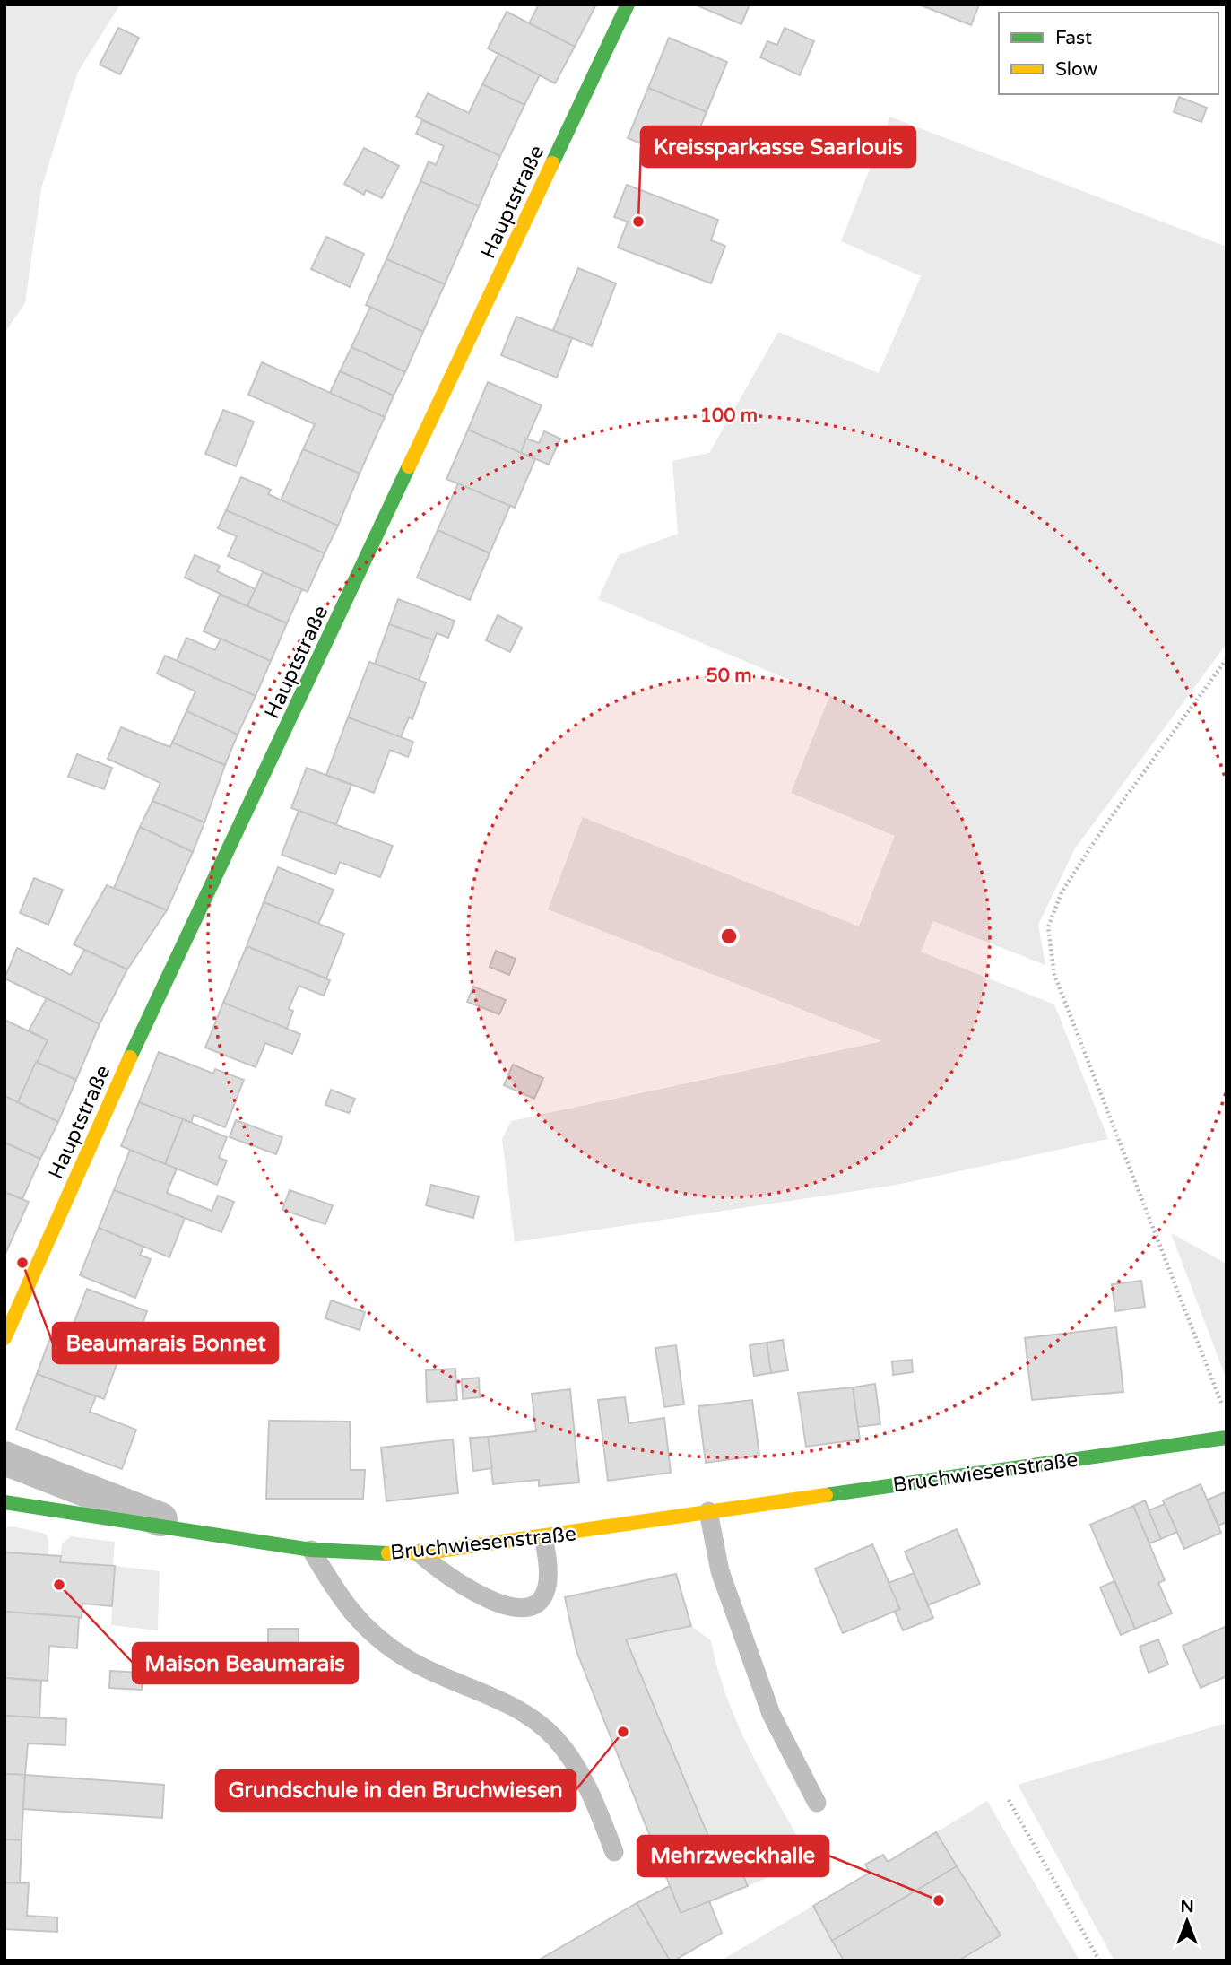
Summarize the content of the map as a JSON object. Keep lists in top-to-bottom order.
{
  "streets": {
    "street": ["Hauptstraße", "Bruchwiesenstraße"]
  },
  "places": [
    "Kreissparkasse Saarlouis",
    "Beaumarais Bonnet",
    "Maison Beaumarais",
    "Grundschule in den Bruchwiesen",
    "Mehrzweckhalle"
  ],
  "legend": ["Fast", "Slow"],
  "north": "top",
  "rings": ["100 m", "50 m"]
}
